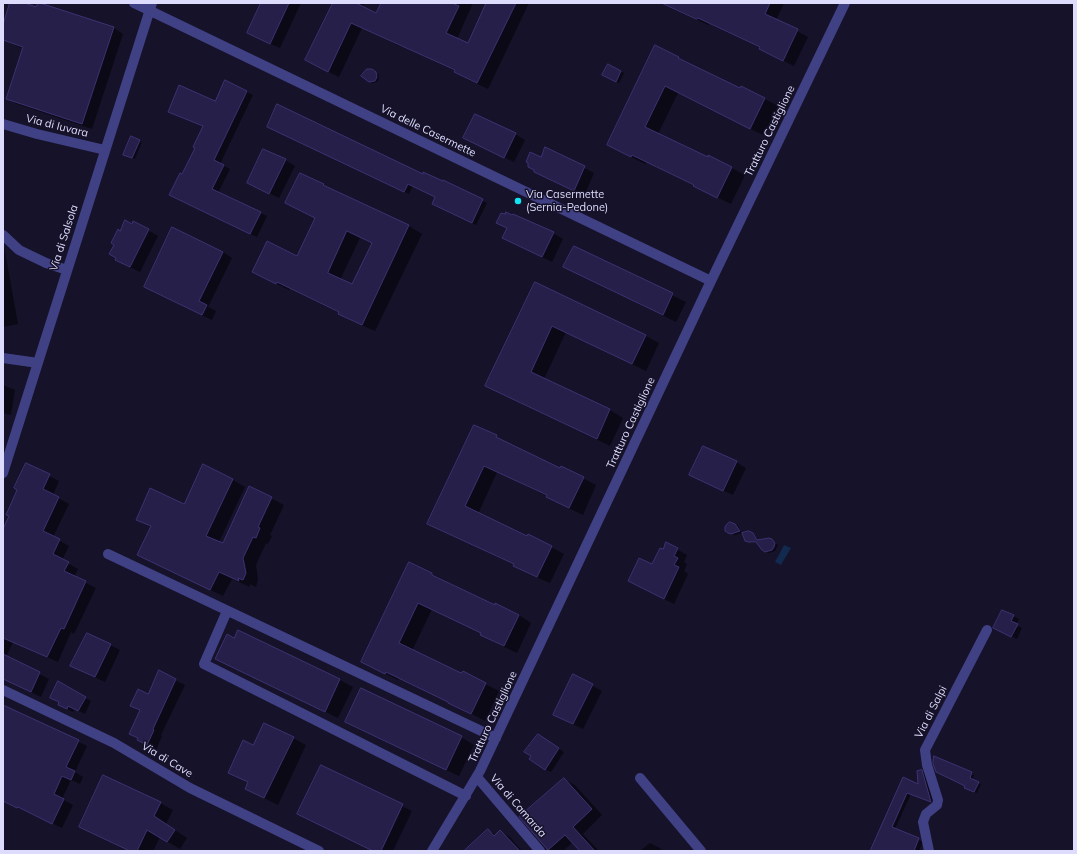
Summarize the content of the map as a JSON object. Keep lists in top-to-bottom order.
{
  "streets": {
    "street": [
      "Via di Iuvara",
      "Via delle Casermette",
      "Tratturo Castiglione",
      "Via di Salsola",
      "Via di Salpi",
      "Via di Cave",
      "Via di Camarda"
    ]
  },
  "crossings": [
    ["Via di Iuvara", "Via di Salsola"],
    ["Via delle Casermette", "Tratturo Castiglione"],
    ["Via delle Casermette", "Via di Salsola"],
    ["Tratturo Castiglione", "Via di Camarda"]
  ],
  "places": ["Via Casermette (Sernia-Pedone)"]
}
